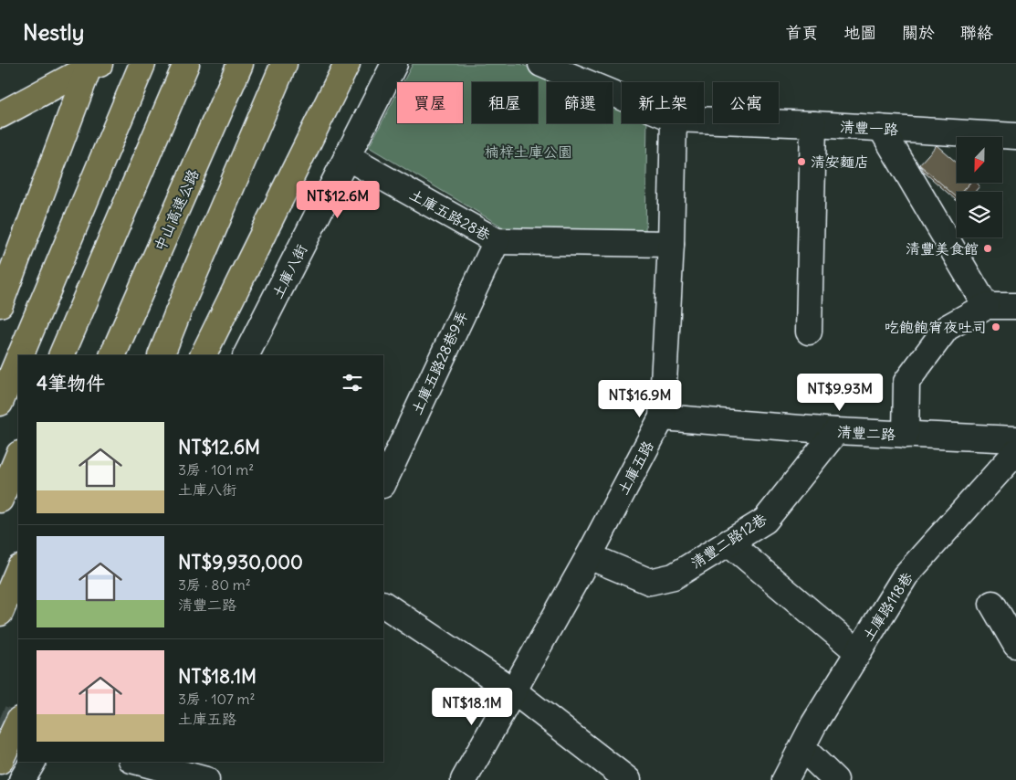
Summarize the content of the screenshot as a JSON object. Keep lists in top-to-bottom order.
{
  "streets": {
    "main road": ["中山高速公路"],
    "street": [
      "清豐一路",
      "土庫五路28巷",
      "土庫八街",
      "土庫五路28巷9弄",
      "清豐二路",
      "土庫五路",
      "清豐二路12巷",
      "土庫路118巷"
    ]
  },
  "crossings": [
    ["土庫五路28巷", "土庫八街"],
    ["土庫五路28巷", "土庫五路28巷9弄"],
    ["土庫五路28巷", "土庫五路"],
    ["清豐二路", "土庫五路"],
    ["清豐二路", "清豐二路12巷"],
    ["土庫五路", "清豐二路12巷"]
  ],
  "parks": ["楠梓土庫公園"],
  "places": ["清安麵店", "清豐美食館", "吃飽飽宵夜吐司"],
  "north": "bottom",
  "page": {
    "header": "Nestly",
    "nav": [
      "首頁",
      "地圖",
      "關於",
      "聯絡"
    ],
    "chip": [
      "買屋",
      "租屋",
      "篩選",
      "新上架",
      "公寓"
    ],
    "price": [
      "NT$12.6M",
      "NT$9.93M",
      "NT$16.9M",
      "NT$18.1M"
    ],
    "heading": "4筆物件",
    "list": [
      {
        "name": "NT$12.6M",
        "note": "3房 · 101 m² · 土庫八街"
      },
      {
        "name": "NT$9,930,000",
        "note": "3房 · 80 m² · 清豐二路"
      },
      {
        "name": "NT$18.1M",
        "note": "3房 · 107 m² · 土庫五路"
      }
    ]
  }
}
